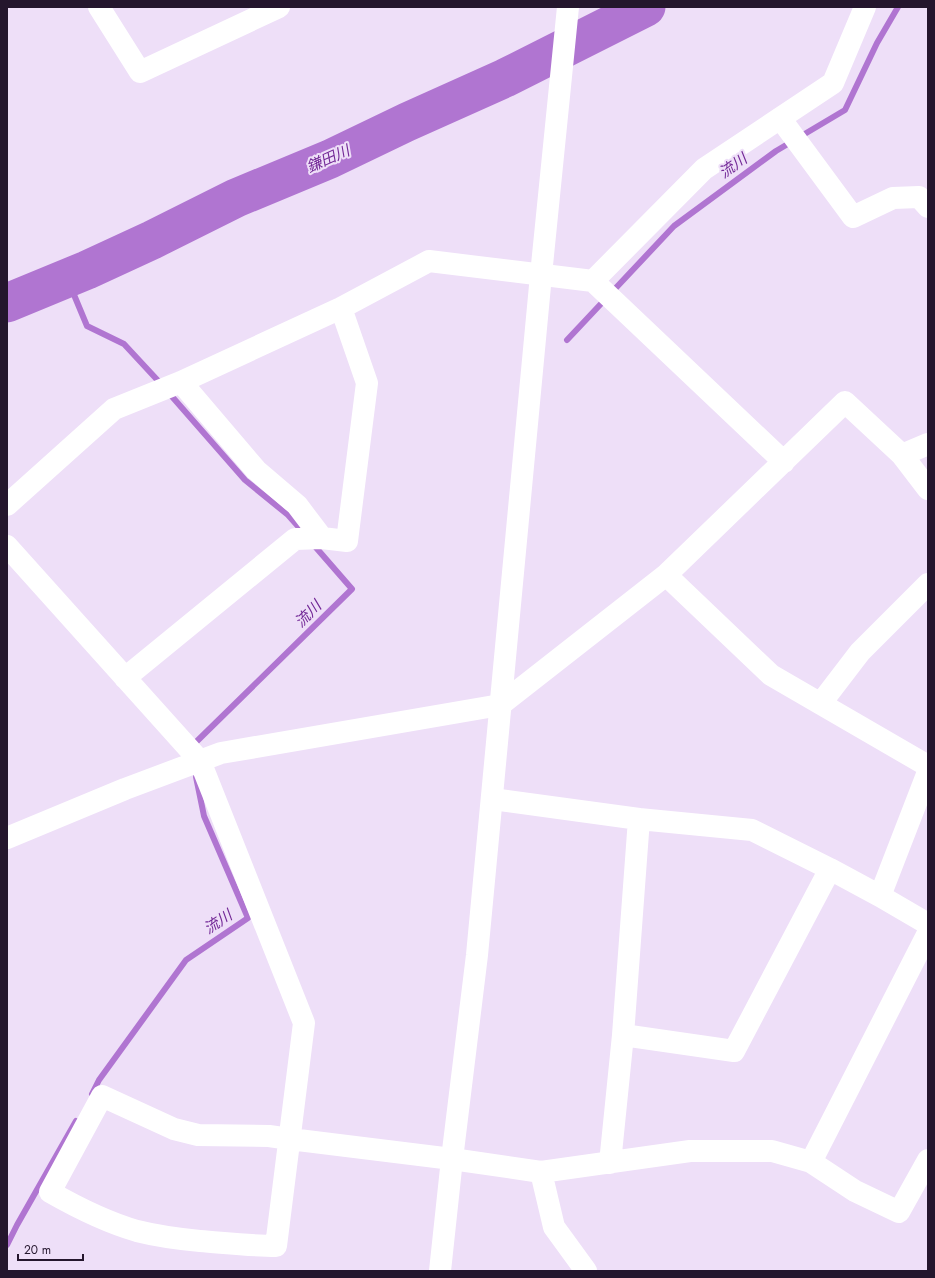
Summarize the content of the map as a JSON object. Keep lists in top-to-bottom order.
{
  "water": ["鎌田川", "流川"],
  "scale_bar": "20 m"
}
